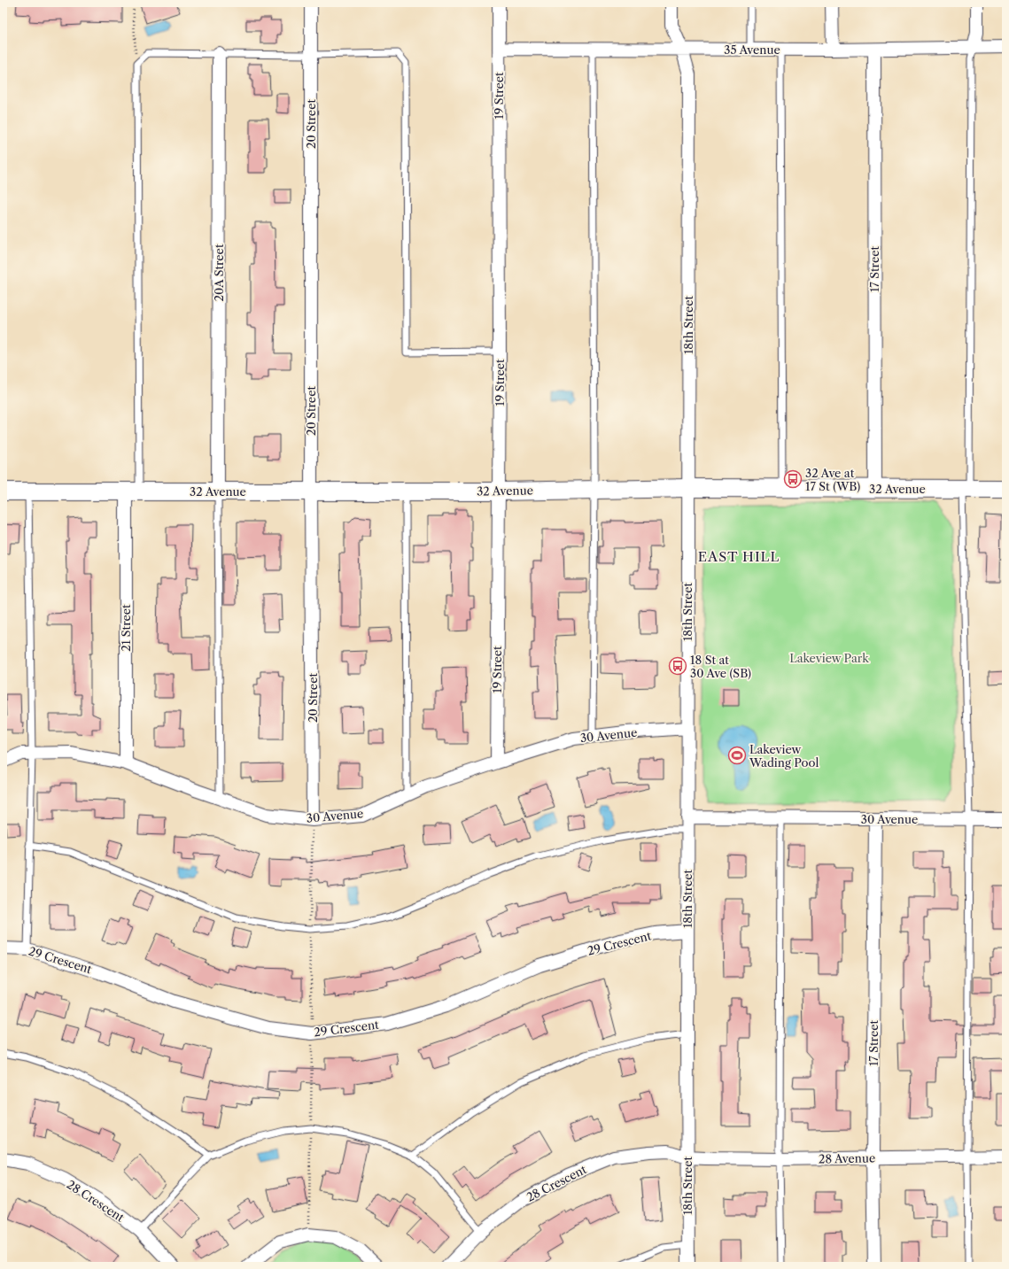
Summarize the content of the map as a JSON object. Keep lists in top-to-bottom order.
{
  "streets": {
    "street": [
      "35 Avenue",
      "19 Street",
      "20 Street",
      "17 Street",
      "20A Street",
      "18th Street",
      "32 Avenue",
      "21 Street",
      "30 Avenue",
      "29 Crescent",
      "28 Avenue",
      "28 Crescent"
    ]
  },
  "crossings": [
    ["35 Avenue", "19 Street"],
    ["35 Avenue", "17 Street"],
    ["35 Avenue", "18th Street"],
    ["19 Street", "32 Avenue"],
    ["19 Street", "30 Avenue"],
    ["20 Street", "32 Avenue"],
    ["20 Street", "30 Avenue"],
    ["17 Street", "32 Avenue"],
    ["17 Street", "30 Avenue"],
    ["17 Street", "28 Avenue"],
    ["20A Street", "32 Avenue"],
    ["18th Street", "32 Avenue"],
    ["18th Street", "30 Avenue"],
    ["18th Street", "29 Crescent"],
    ["18th Street", "28 Avenue"],
    ["18th Street", "28 Crescent"],
    ["32 Avenue", "21 Street"],
    ["21 Street", "30 Avenue"],
    ["28 Avenue", "28 Crescent"]
  ],
  "districts": ["EAST HILL"],
  "parks": ["Lakeview Park"],
  "places": {
    "bus stop": ["32 Ave at 17 St (WB)", "18 St at 30 Ave (SB)"],
    "sports": ["Lakeview Wading Pool"]
  }
}
